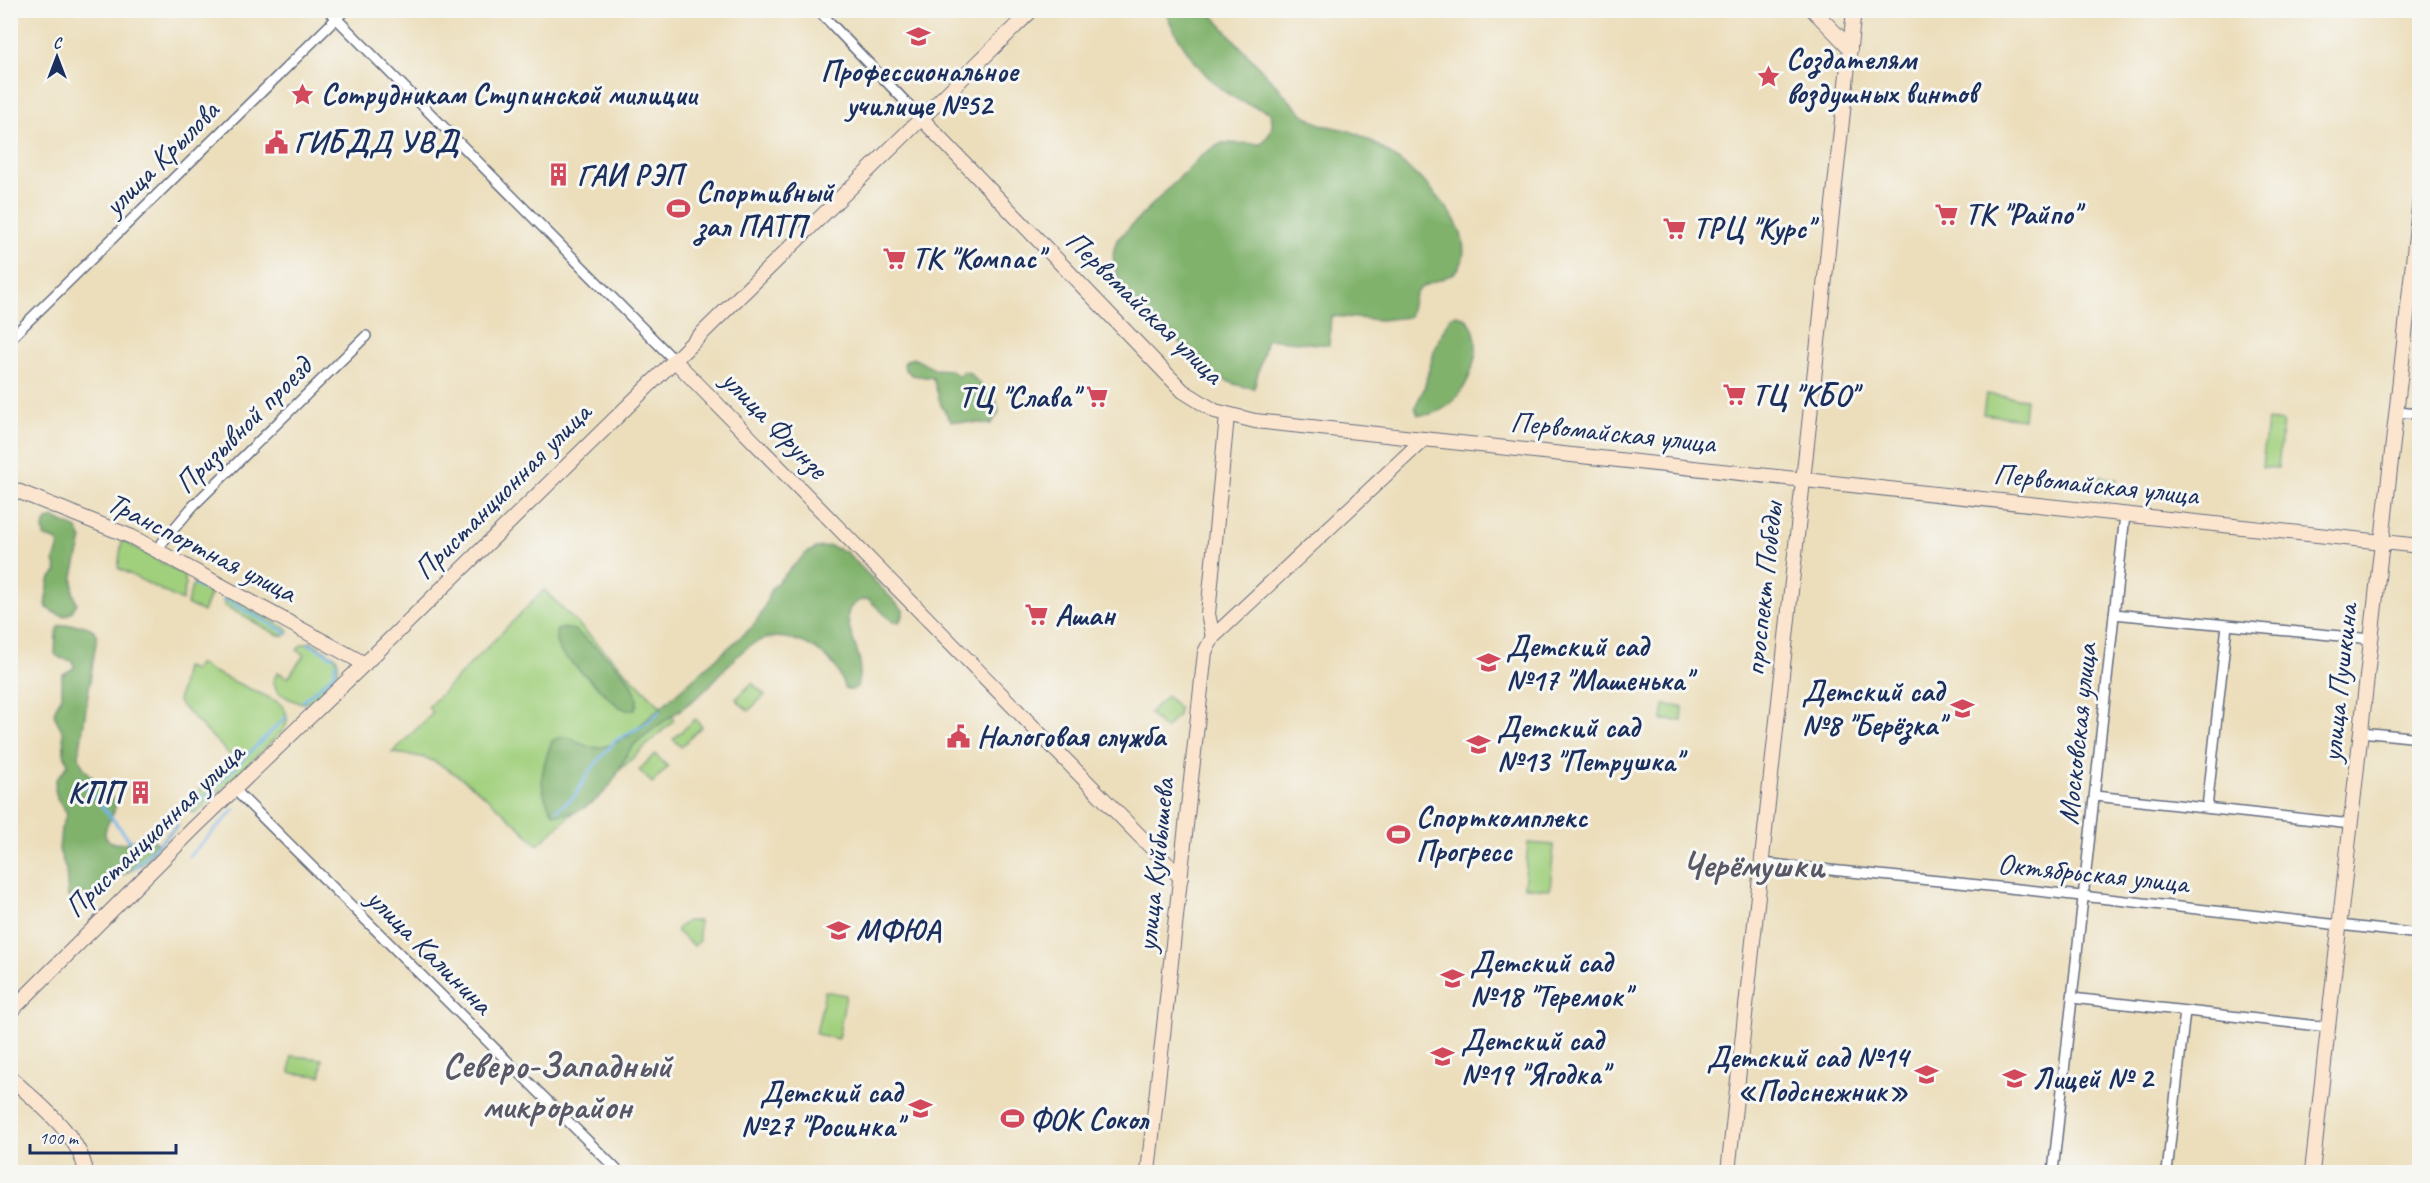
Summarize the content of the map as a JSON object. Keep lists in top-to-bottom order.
{
  "streets": {
    "main road": [
      "Первомайская улица",
      "улица Фрунзе",
      "Пристанционная улица",
      "Транспортная улица",
      "проспект Победы",
      "улица Пушкина",
      "улица Куйбышева"
    ],
    "street": [
      "улица Крылова",
      "Призывной проезд",
      "Московская улица",
      "Октябрьская улица",
      "улица Калинина"
    ]
  },
  "crossings": [
    ["улица Крылова", "улица Фрунзе"],
    ["Первомайская улица", "Пристанционная улица"],
    ["Первомайская улица", "проспект Победы"],
    ["Первомайская улица", "улица Пушкина"],
    ["Первомайская улица", "Московская улица"],
    ["Первомайская улица", "улица Куйбышева"],
    ["улица Фрунзе", "Пристанционная улица"],
    ["улица Фрунзе", "улица Куйбышева"],
    ["Призывной проезд", "Транспортная улица"],
    ["Пристанционная улица", "Транспортная улица"],
    ["Пристанционная улица", "улица Калинина"],
    ["проспект Победы", "Октябрьская улица"],
    ["улица Пушкина", "Октябрьская улица"],
    ["Московская улица", "Октябрьская улица"]
  ],
  "districts": ["Черёмушки", "Северо-Западный микрорайон"],
  "places": {
    "school or university": [
      "Профессиональное училище №52",
      "Детский сад №17 \"Машенька\"",
      "Детский сад №8 \"Берёзка\"",
      "Детский сад №13 \"Петрушка\"",
      "МФЮА",
      "Детский сад №18 \"Теремок\"",
      "Детский сад №19 \"Ягодка\"",
      "Детский сад №14 «Подснежник»",
      "Лицей № 2",
      "Детский сад №27 \"Росинка\""
    ],
    "place": ["Создателям воздушных винтов", "Сотрудникам Ступинской милиции"],
    "public building": ["ГИБДД УВД", "Налоговая служба"],
    "building": ["ГАИ РЭП", "КПП"],
    "sports": ["Спортивный зал ПАТП", "Спорткомплекс Прогресс", "ФОК Сокол"],
    "supermarket": [
      "ТК \"Райпо\"",
      "ТРЦ \"Курс\"",
      "ТК \"Компас\"",
      "ТЦ \"КБО\"",
      "ТЦ \"Слава\"",
      "Ашан"
    ]
  },
  "scale_bar": "100 m",
  "north": "top"
}
